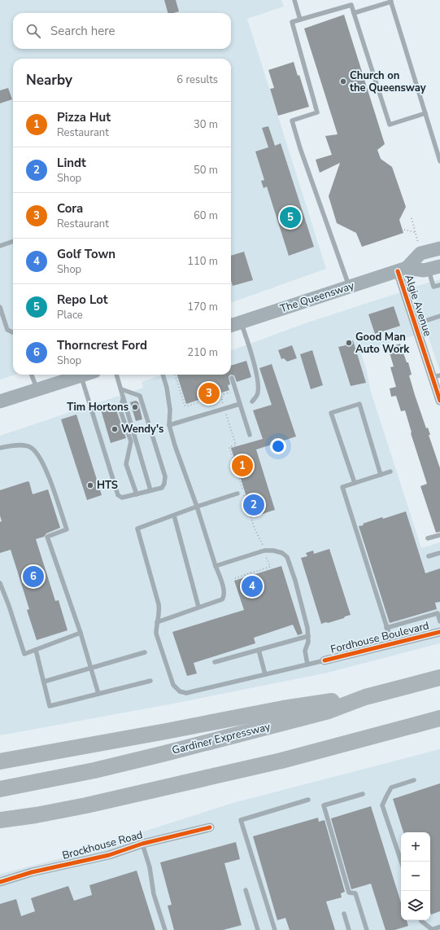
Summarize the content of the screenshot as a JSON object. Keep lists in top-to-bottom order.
{
  "streets": {
    "highway": ["Gardiner Expressway"],
    "main road": ["The Queensway"],
    "street": ["Algie Avenue", "Fordhouse Boulevard", "Brockhouse Road"]
  },
  "crossings": [
    ["The Queensway", "Algie Avenue"]
  ],
  "places": [
    "Church on the Queensway",
    "Good Man Auto Work",
    "Tim Hortons",
    "Wendy's",
    "HTS"
  ],
  "page": {
    "search": "Search here",
    "heading": ["Nearby", "6 results"],
    "list": [
      {
        "mark": "1",
        "name": "Pizza Hut",
        "note": "Restaurant",
        "value": "30 m"
      },
      {
        "mark": "2",
        "name": "Lindt",
        "note": "Shop",
        "value": "50 m"
      },
      {
        "mark": "3",
        "name": "Cora",
        "note": "Restaurant",
        "value": "60 m"
      },
      {
        "mark": "4",
        "name": "Golf Town",
        "note": "Shop",
        "value": "110 m"
      },
      {
        "mark": "5",
        "name": "Repo Lot",
        "note": "Place",
        "value": "170 m"
      },
      {
        "mark": "6",
        "name": "Thorncrest Ford",
        "note": "Shop",
        "value": "210 m"
      }
    ],
    "pins": [
      "5",
      "3",
      "1",
      "2",
      "6",
      "4"
    ],
    "map_buttons": ["+", "−"]
  }
}
